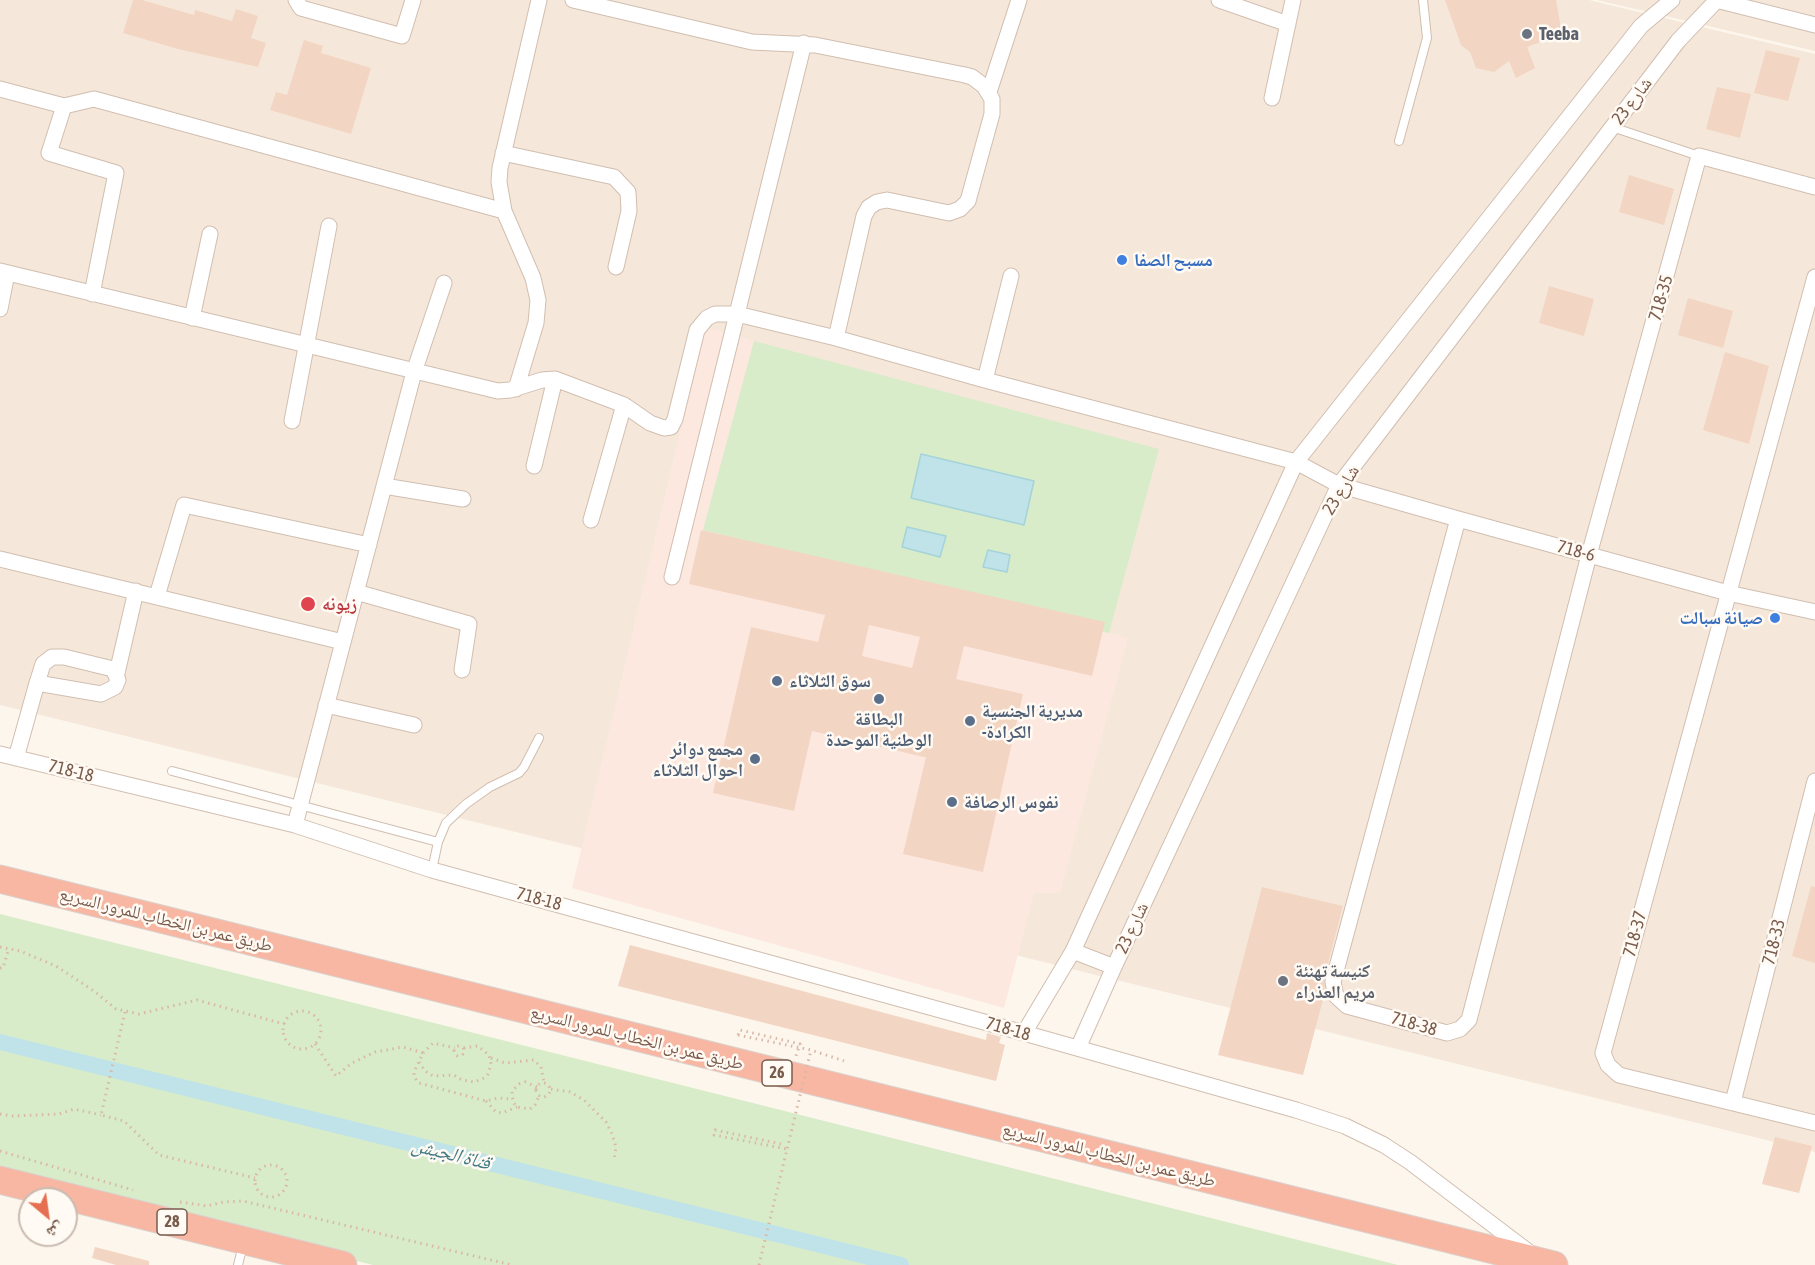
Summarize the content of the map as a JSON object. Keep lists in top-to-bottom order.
{
  "streets": {
    "highway": ["طريق عمر بن الخطاب للمرور السريع", "26", "28"],
    "street": [
      "شارع 23",
      "718-35",
      "718-6",
      "718-18",
      "718-37",
      "718-33",
      "718-38"
    ]
  },
  "crossings": [
    ["شارع 23", "718-6"],
    ["شارع 23", "718-18"],
    ["718-35", "718-6"],
    ["718-35", "718-38"],
    ["718-6", "718-37"],
    ["718-6", "718-38"],
    ["718-18", "طريق عمر بن الخطاب للمرور السريع"],
    ["718-37", "718-33"]
  ],
  "water": ["قناة الجيش"],
  "places": [
    "Teeba",
    "مسبح الصفا",
    "زيونه",
    "صيانة سبالت",
    "سوق الثلاثاء",
    "البطاقة الوطنية الموحدة",
    "مديرية الجنسية -الكرادة",
    "مجمع دوائر احوال الثلاثاء",
    "نفوس الرصافة",
    "كنيسة تهنئة مريم العذراء"
  ],
  "north": "bottom right"
}
